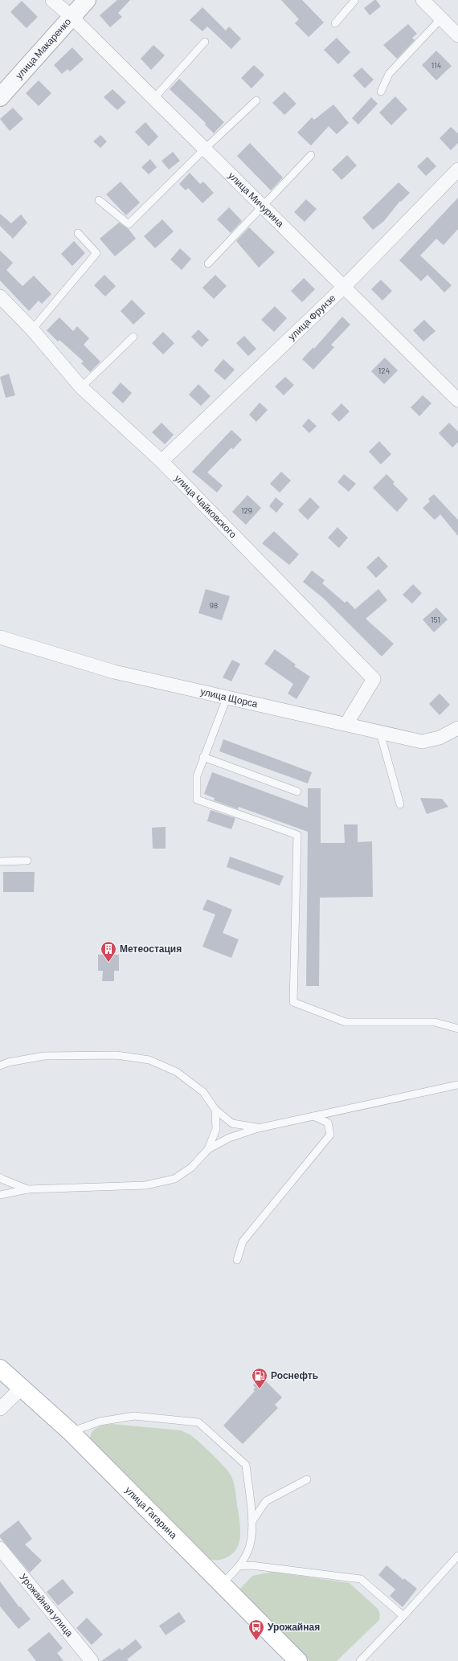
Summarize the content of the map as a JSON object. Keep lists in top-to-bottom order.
{
  "streets": {
    "main road": ["улица Гагарина"],
    "street": [
      "улица Макаренко",
      "улица Мичурина",
      "улица Фрунзе",
      "улица Чайковского",
      "улица Щорса",
      "Урожайная улица"
    ]
  },
  "crossings": [
    ["улица Макаренко", "улица Мичурина"],
    ["улица Мичурина", "улица Фрунзе"],
    ["улица Фрунзе", "улица Чайковского"],
    ["улица Чайковского", "улица Щорса"]
  ],
  "places": {
    "building": ["Метеостация"],
    "fuel station": ["Роснефть"],
    "bus stop": ["Урожайная"]
  },
  "house_numbers": [
    "114",
    "124",
    "129",
    "98",
    "151"
  ]
}
